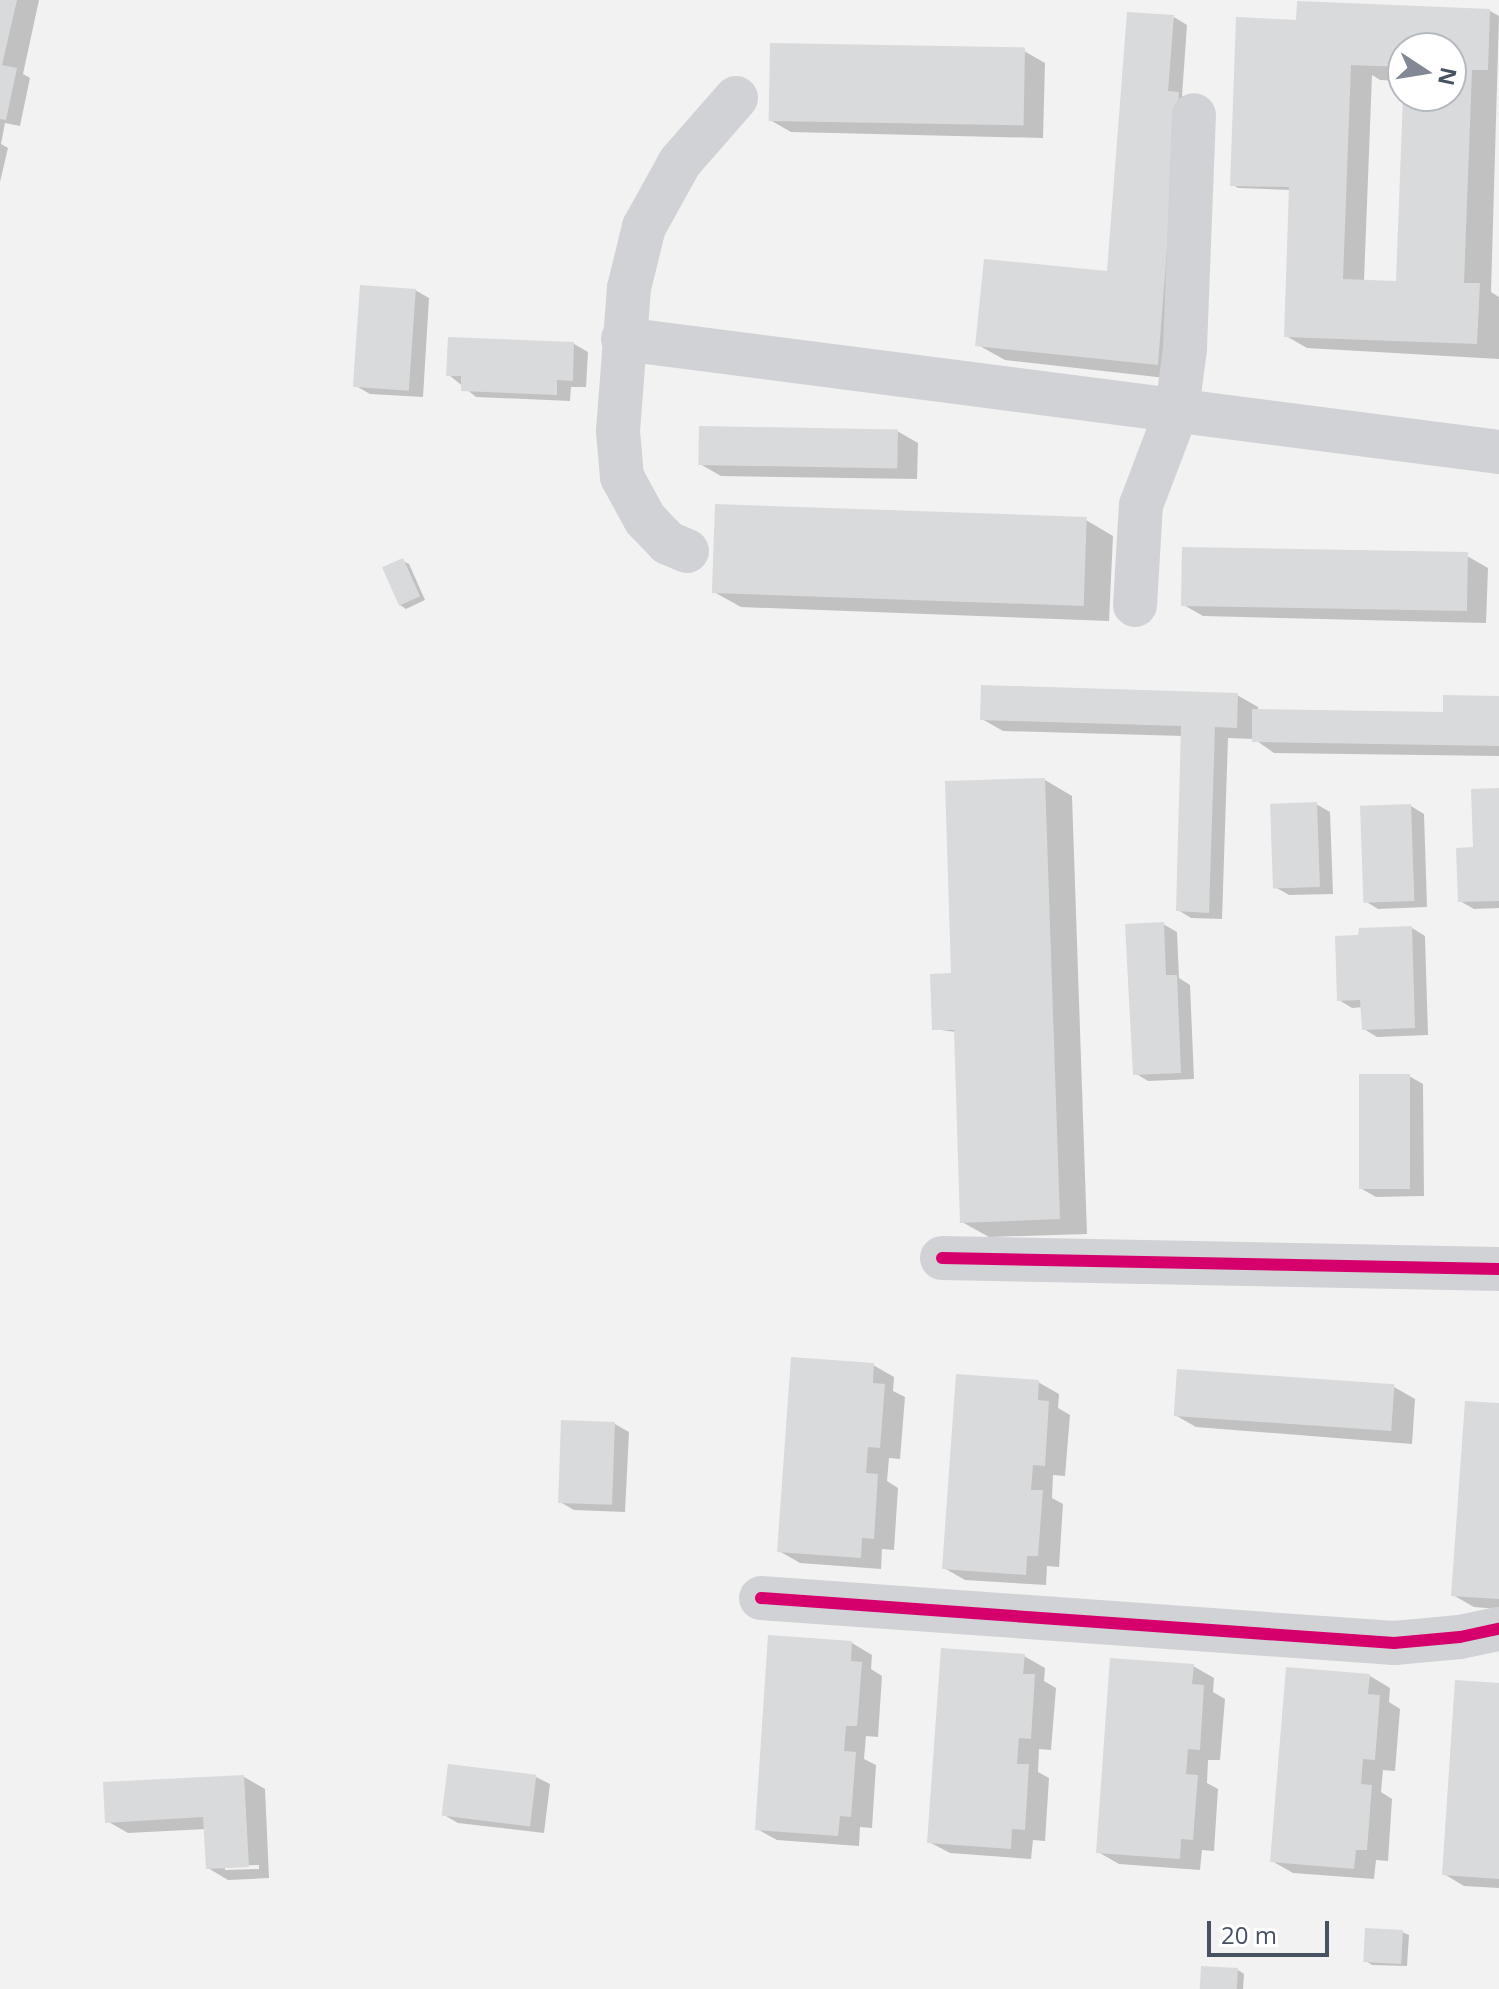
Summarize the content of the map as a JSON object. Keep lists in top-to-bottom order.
{
  "scale_bar": "20 m",
  "north": "right"
}
